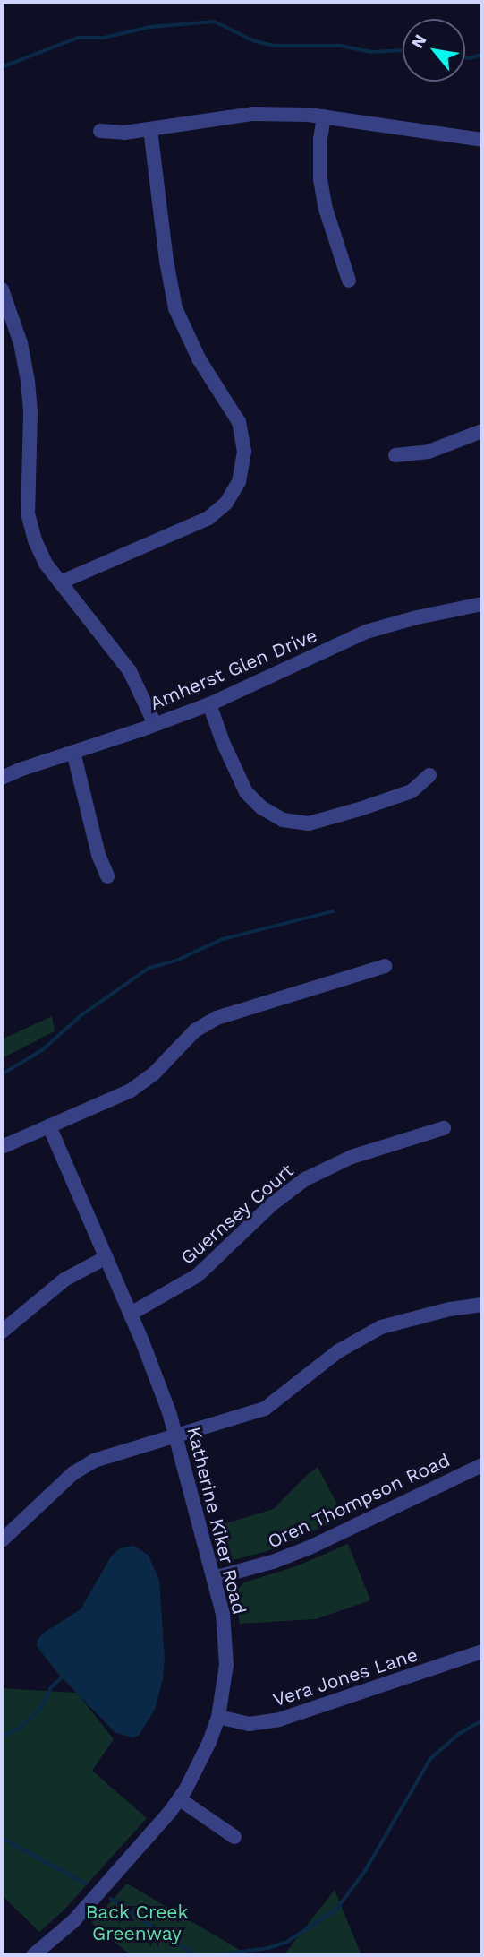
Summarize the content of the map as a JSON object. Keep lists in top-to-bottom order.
{
  "streets": {
    "street": [
      "Amherst Glen Drive",
      "Guernsey Court",
      "Oren Thompson Road",
      "Katherine Kiker Road",
      "Vera Jones Lane"
    ]
  },
  "crossings": [
    ["Guernsey Court", "Katherine Kiker Road"],
    ["Oren Thompson Road", "Katherine Kiker Road"],
    ["Katherine Kiker Road", "Vera Jones Lane"]
  ],
  "parks": ["Back Creek Greenway"],
  "north": "top left"
}
